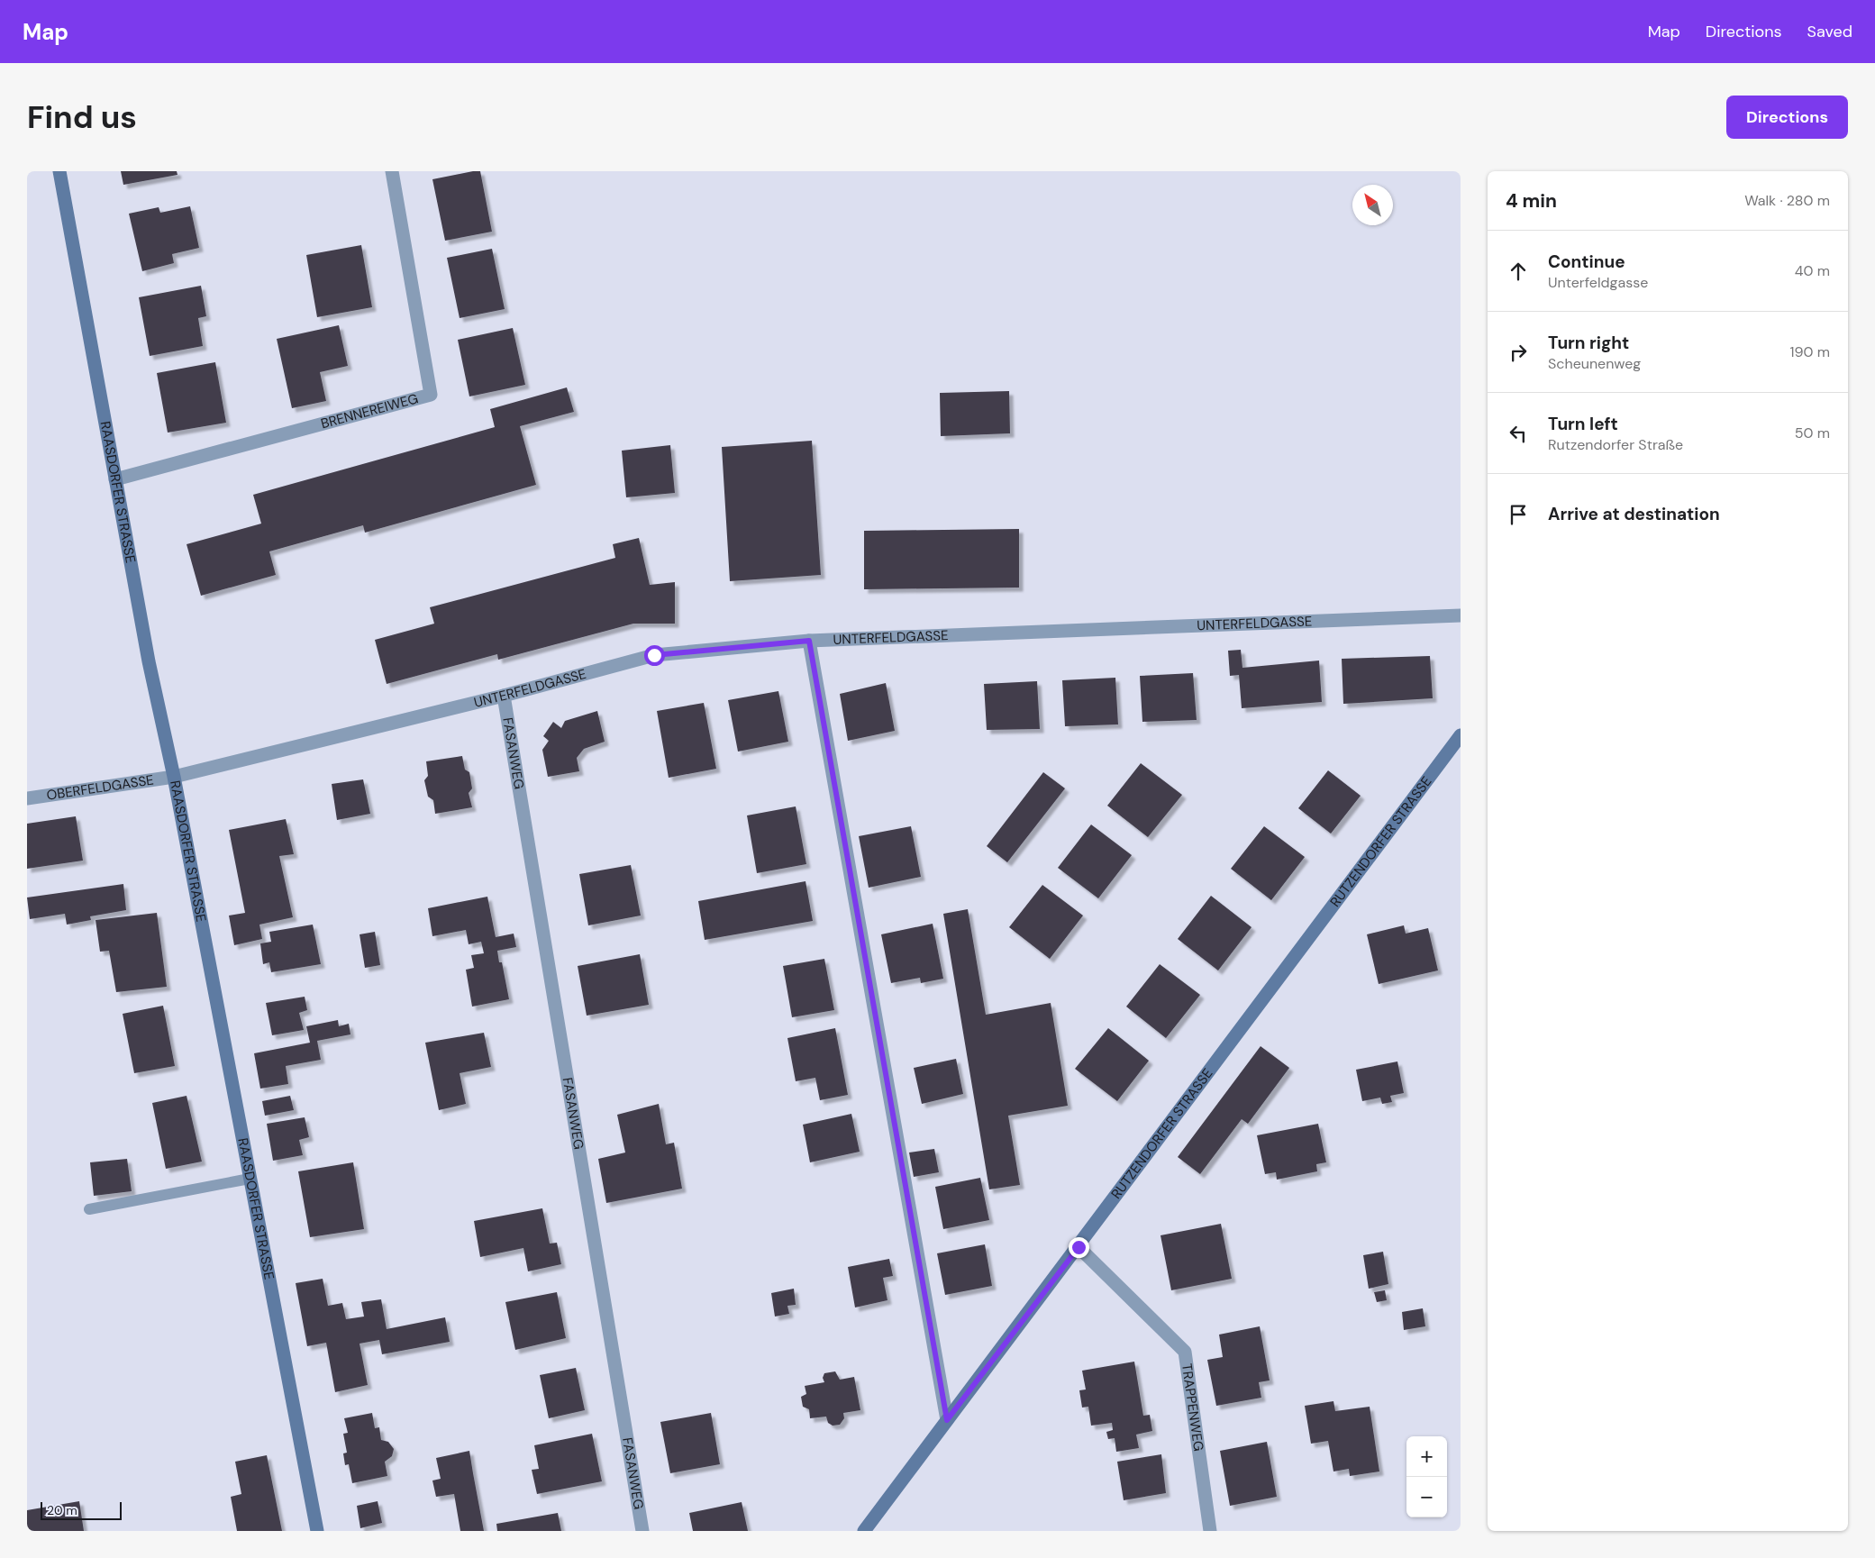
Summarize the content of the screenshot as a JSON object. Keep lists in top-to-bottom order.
{
  "streets": {
    "street": [
      "BRENNEREIWEG",
      "RAASDORFER STRASSE",
      "UNTERFELDGASSE",
      "FASANWEG",
      "OBERFELDGASSE",
      "RUTZENDORFER STRASSE",
      "TRAPPENWEG"
    ]
  },
  "crossings": [
    ["BRENNEREIWEG", "RAASDORFER STRASSE"],
    ["RAASDORFER STRASSE", "UNTERFELDGASSE"],
    ["RAASDORFER STRASSE", "OBERFELDGASSE"],
    ["UNTERFELDGASSE", "FASANWEG"],
    ["UNTERFELDGASSE", "OBERFELDGASSE"],
    ["RUTZENDORFER STRASSE", "TRAPPENWEG"]
  ],
  "scale_bar": "20 m",
  "north": "top left",
  "page": {
    "header": "Map",
    "nav": ["Map", "Directions", "Saved"],
    "buttons": "Directions",
    "title": "Find us",
    "heading": ["4 min", "Walk · 280 m"],
    "list": [
      ["Continue", "Unterfeldgasse", "40 m"],
      ["Turn right", "Scheunenweg", "190 m"],
      ["Turn left", "Rutzendorfer Straße", "50 m"],
      "Arrive at destination"
    ],
    "map_buttons": ["+", "−"],
    "scale": "20 m"
  }
}
